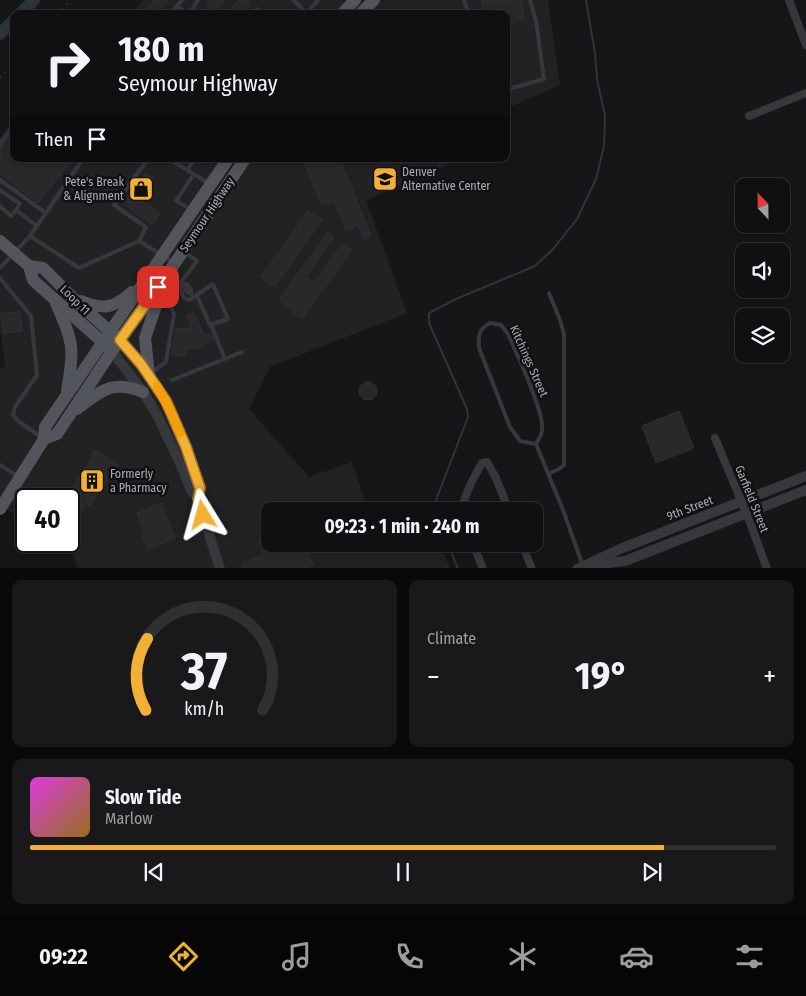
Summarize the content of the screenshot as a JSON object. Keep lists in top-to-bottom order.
{
  "streets": {
    "main road": ["Seymour Highway", "Loop 11"],
    "street": ["Garfield Street", "9th Street"],
    "lane": ["Kitchings Street"]
  },
  "crossings": [
    ["Seymour Highway", "Loop 11"],
    ["Garfield Street", "9th Street"]
  ],
  "places": {
    "school or university": ["Denver Alternative Center"],
    "shop": ["Pete's Break & Alignment"],
    "building": ["Formerly a Pharmacy"]
  },
  "north": "top",
  "page": {
    "turn": ["180 m", "Seymour Highway"],
    "then": "Then",
    "limit": "40",
    "trip": "09:23 · 1 min · 240 m",
    "tile": "Climate",
    "heat": ["−", "19°", "+"],
    "song": ["Slow Tide", "Marlow"],
    "tabs": "09:22",
    "gauge": ["37", "km/h"]
  }
}
